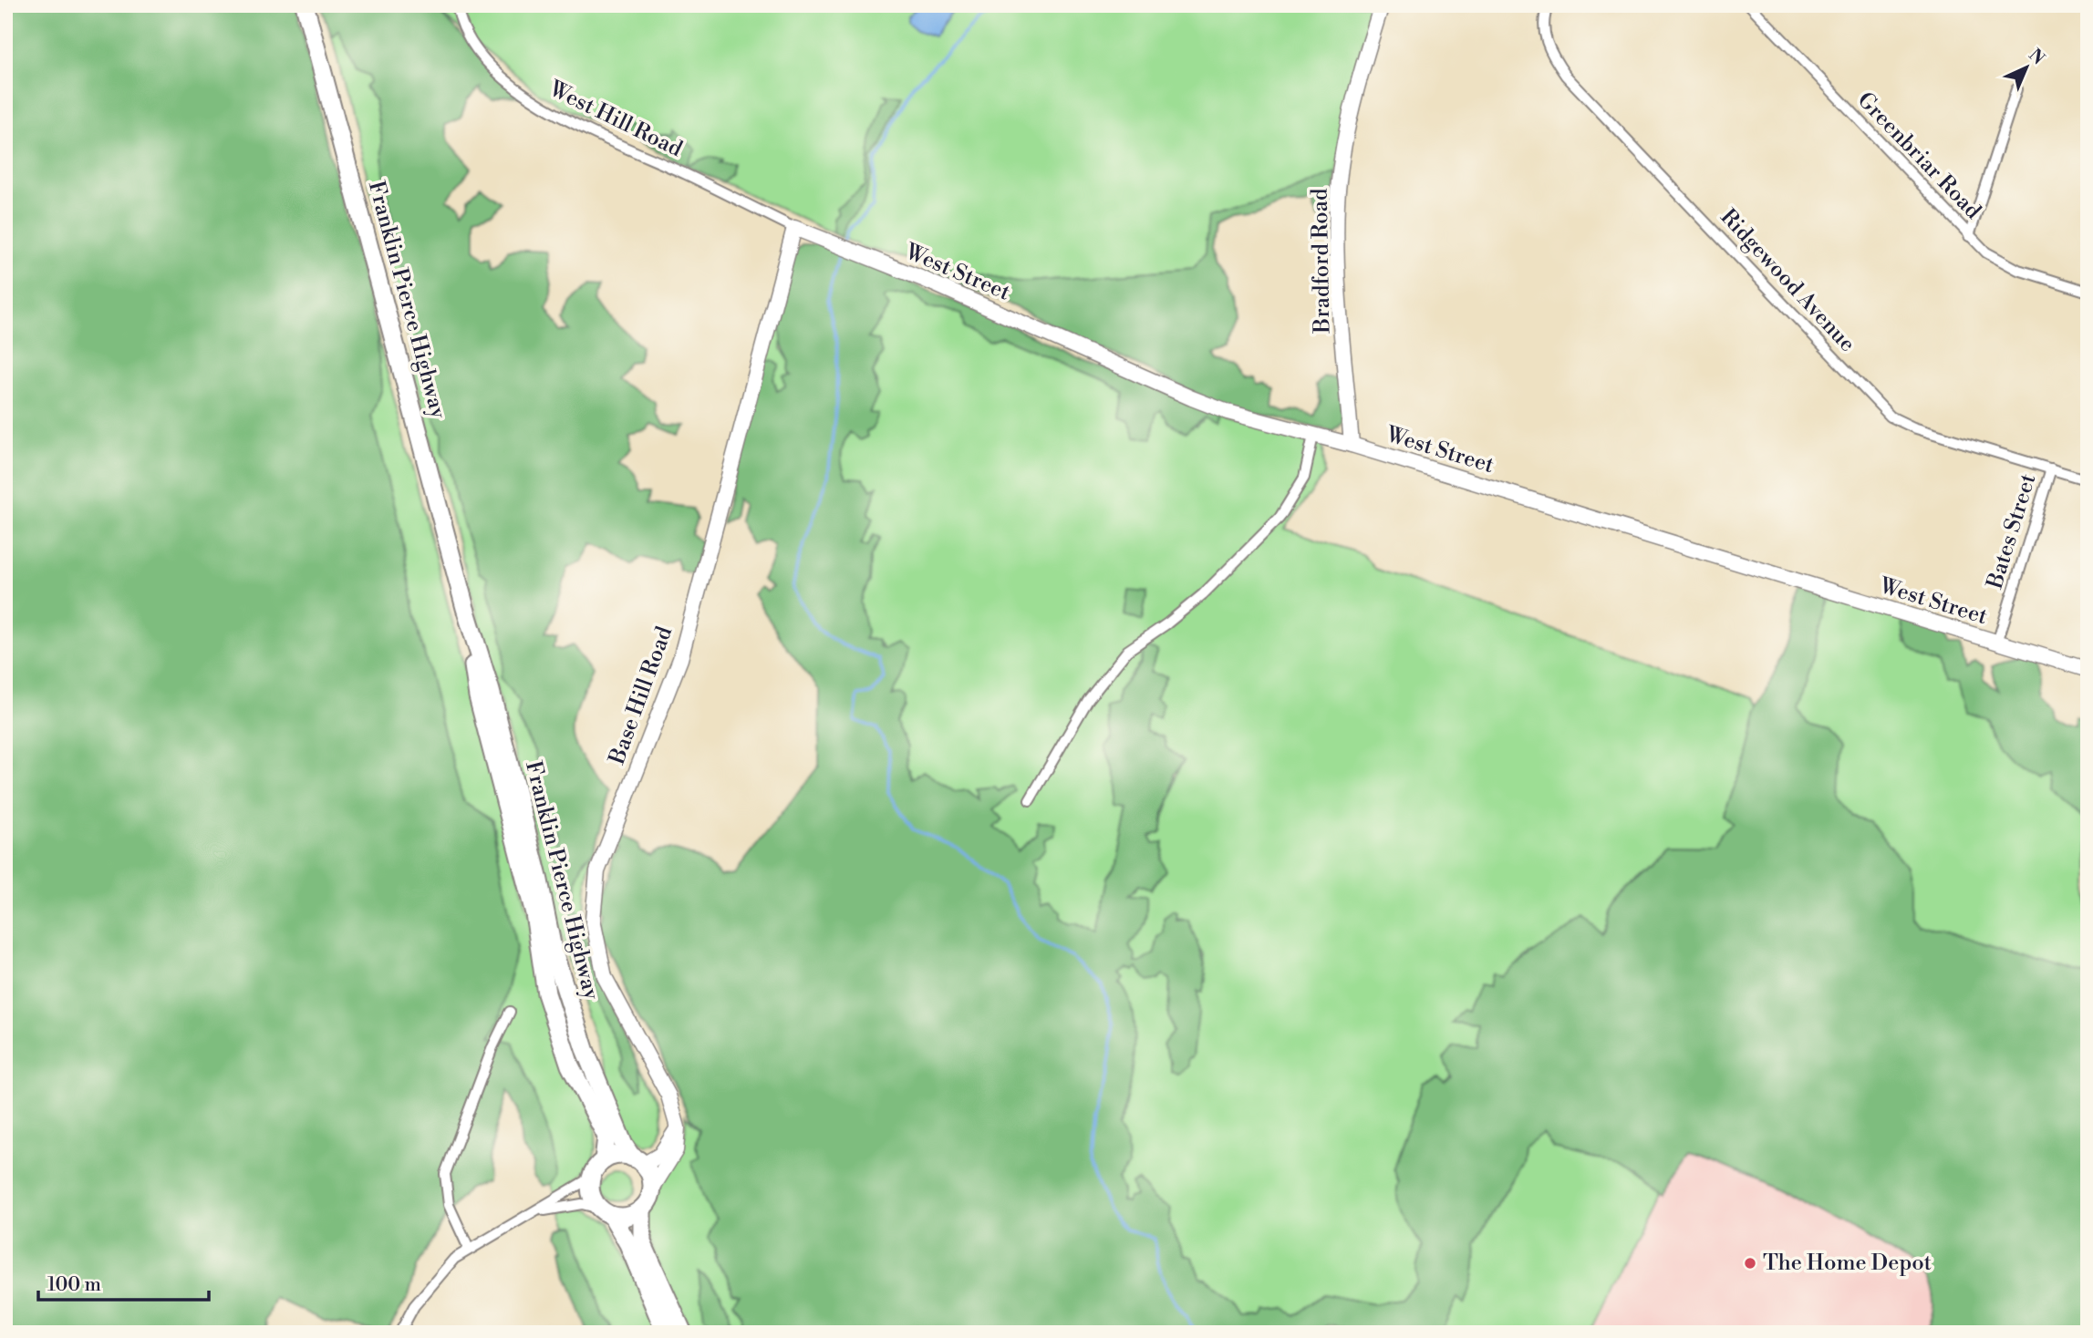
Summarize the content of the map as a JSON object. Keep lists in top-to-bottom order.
{
  "streets": {
    "highway": ["Franklin Pierce Highway"],
    "street": [
      "West Hill Road",
      "Greenbriar Road",
      "Bradford Road",
      "West Street",
      "Ridgewood Avenue",
      "Bates Street",
      "Base Hill Road"
    ]
  },
  "crossings": [
    ["West Hill Road", "West Street"],
    ["West Hill Road", "Base Hill Road"],
    ["Bradford Road", "West Street"],
    ["West Street", "Bates Street"],
    ["West Street", "Base Hill Road"],
    ["Ridgewood Avenue", "Bates Street"],
    ["Franklin Pierce Highway", "Base Hill Road"]
  ],
  "places": ["The Home Depot"],
  "scale_bar": "100 m",
  "north": "top right"
}
